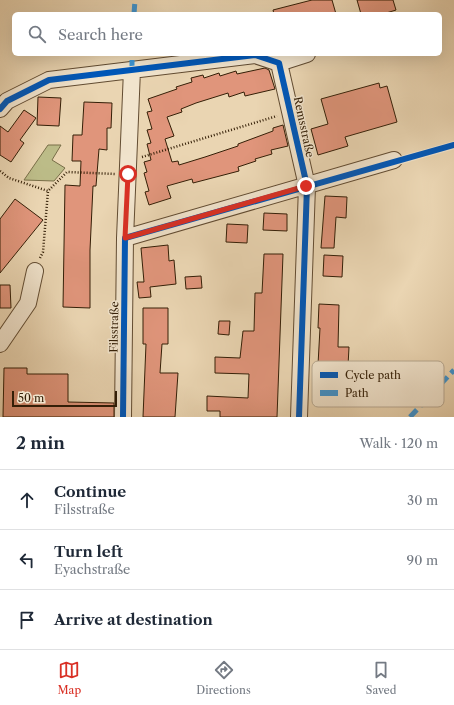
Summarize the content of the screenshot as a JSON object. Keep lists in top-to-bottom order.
{
  "streets": {
    "street": ["Remsstraße", "Filsstraße"]
  },
  "legend": ["Cycle path", "Path"],
  "scale_bar": "50 m",
  "page": {
    "search": "Search here",
    "scale": "50 m",
    "heading": ["2 min", "Walk · 120 m"],
    "list": [
      ["Continue", "Filsstraße", "30 m"],
      ["Turn left", "Eyachstraße", "90 m"],
      "Arrive at destination"
    ],
    "nav": ["Map", "Directions", "Saved"]
  }
}
